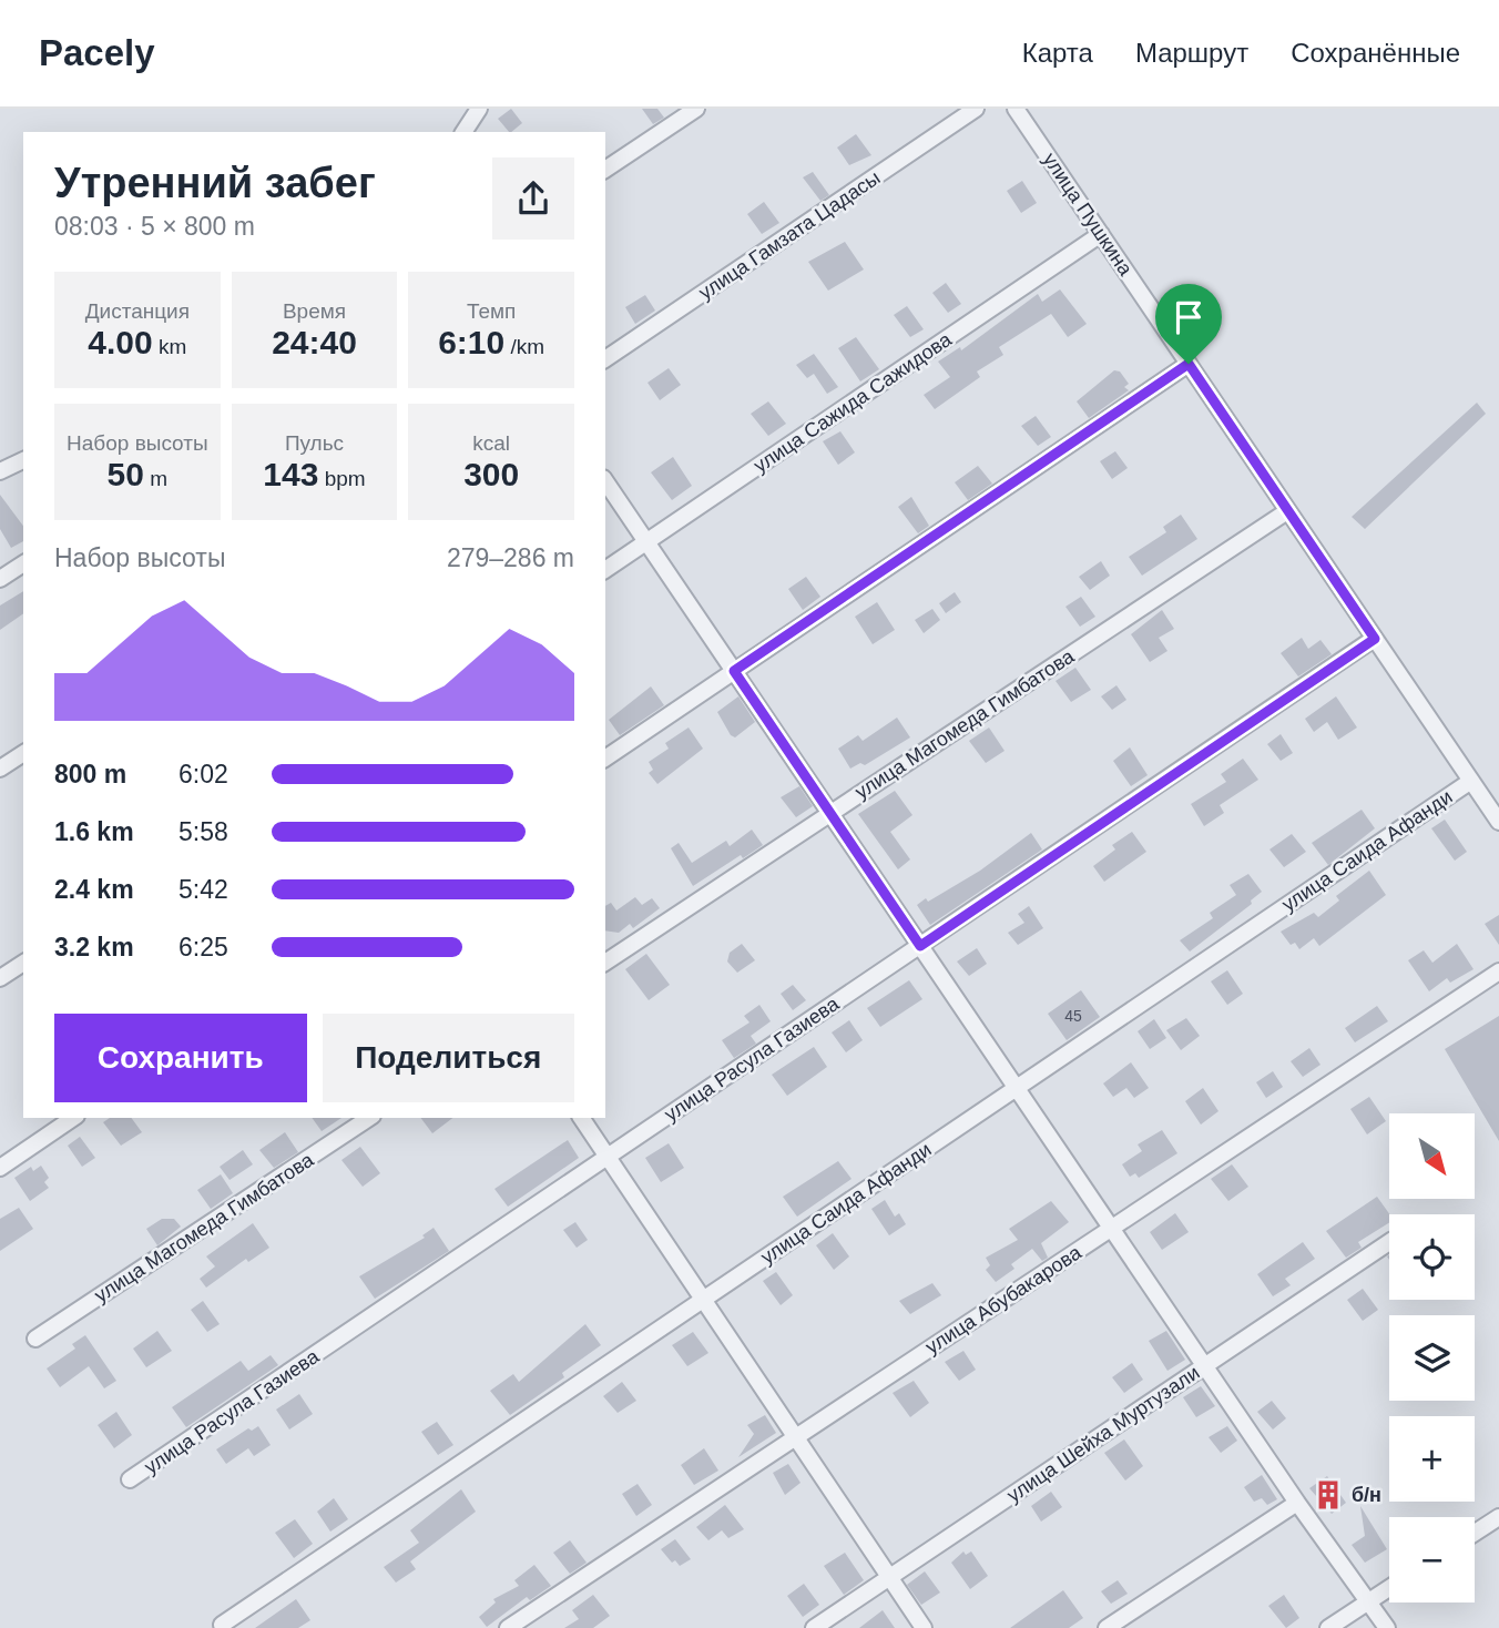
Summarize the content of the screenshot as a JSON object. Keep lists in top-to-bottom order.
{
  "streets": {
    "street": [
      "улица Пушкина",
      "улица Гамзата Цадасы",
      "улица Сажида Сажидова",
      "улица Магомеда Гимбатова",
      "улица Саида Афанди",
      "улица Расула Газиева",
      "улица Абубакарова",
      "улица Шейха Муртузали"
    ]
  },
  "crossings": [
    ["улица Пушкина", "улица Сажида Сажидова"],
    ["улица Пушкина", "улица Магомеда Гимбатова"],
    ["улица Пушкина", "улица Саида Афанди"],
    ["улица Пушкина", "улица Расула Газиева"]
  ],
  "places": {
    "building": ["б/н"]
  },
  "house_numbers": ["45"],
  "north": "bottom right",
  "page": {
    "header": "Pacely",
    "nav": ["Карта", "Маршрут", "Сохранённые"],
    "heading": ["Утренний забег", "08:03 · 5 × 800 m"],
    "stats": [
      ["Дистанция", "4.00 km"],
      ["Время", "24:40"],
      ["Темп", "6:10 /km"],
      ["Набор высоты", "50 m"],
      ["Пульс", "143 bpm"],
      ["kcal", "300"]
    ],
    "chart": ["Набор высоты", "279–286 m"],
    "list": [
      {
        "name": "800 m",
        "note": "6:02"
      },
      {
        "name": "1.6 km",
        "note": "5:58"
      },
      {
        "name": "2.4 km",
        "note": "5:42"
      },
      {
        "name": "3.2 km",
        "note": "6:25"
      }
    ],
    "buttons": ["Сохранить", "Поделиться"],
    "map_buttons": ["+", "−"]
  }
}
